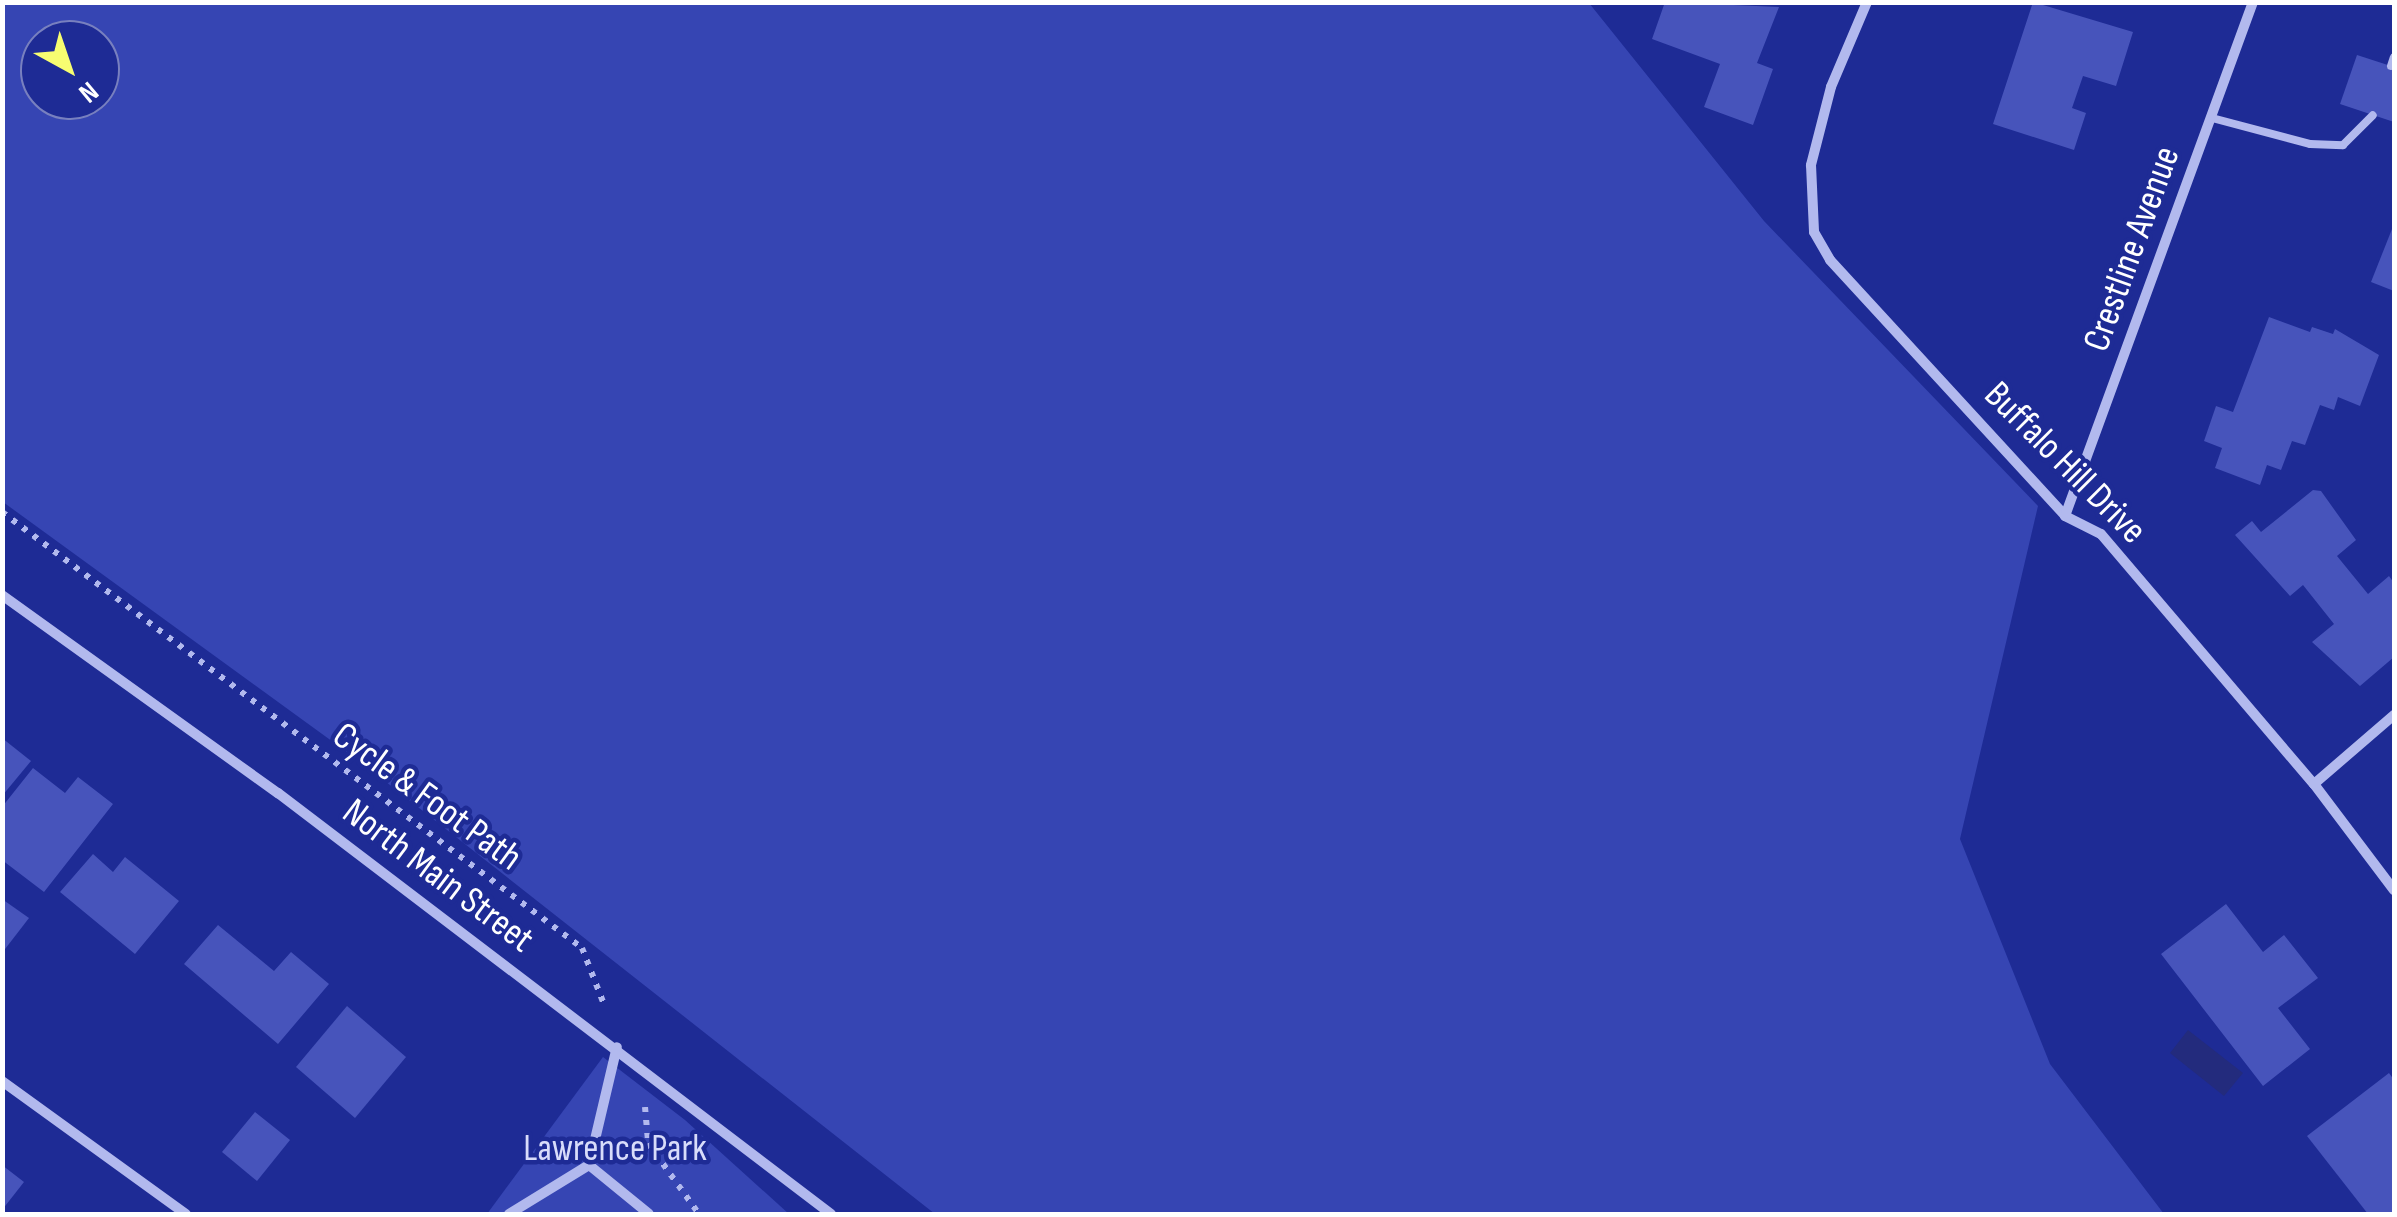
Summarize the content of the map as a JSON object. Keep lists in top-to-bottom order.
{
  "streets": {
    "street": ["Crestline Avenue", "Buffalo Hill Drive", "North Main Street"],
    "path": ["Cycle & Foot Path"]
  },
  "crossings": [
    ["Crestline Avenue", "Buffalo Hill Drive"]
  ],
  "parks": ["Lawrence Park"],
  "north": "bottom right"
}
